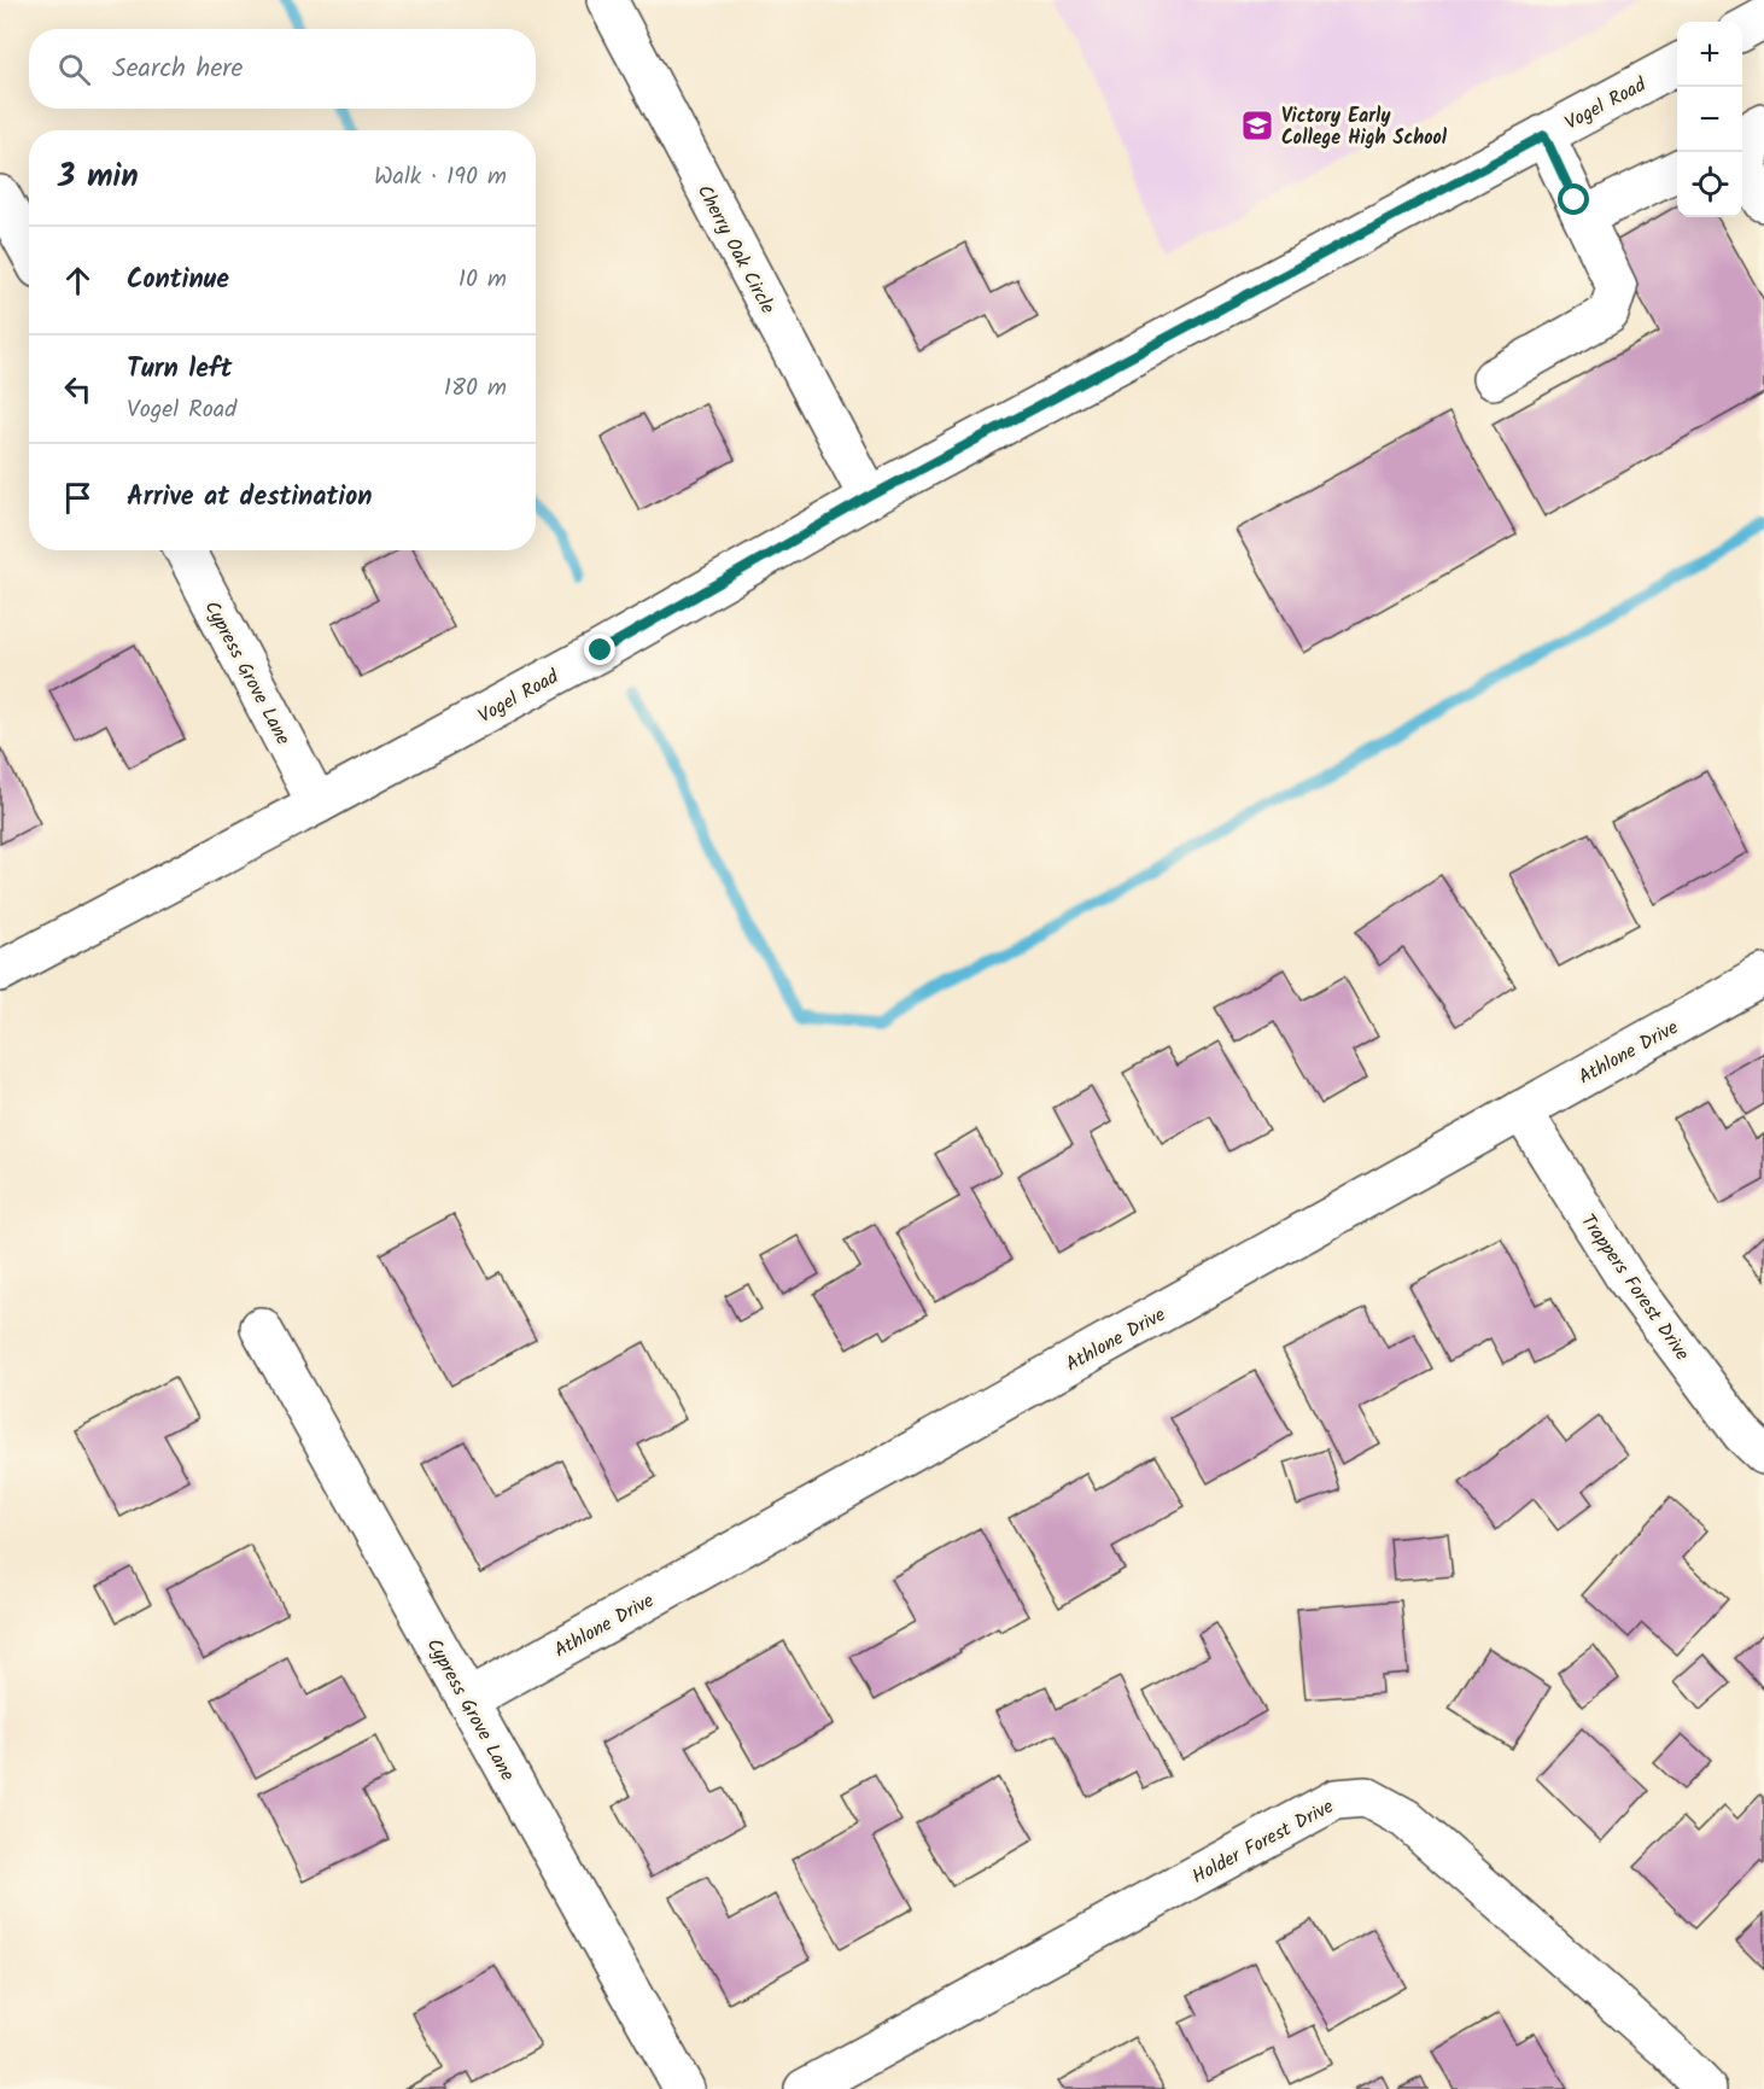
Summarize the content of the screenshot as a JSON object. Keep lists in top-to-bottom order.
{
  "streets": {
    "street": [
      "Vogel Road",
      "Cherry Oak Circle",
      "Cypress Grove Lane",
      "Athlone Drive",
      "Trappers Forest Drive",
      "Holder Forest Drive"
    ]
  },
  "crossings": [
    ["Vogel Road", "Cherry Oak Circle"],
    ["Vogel Road", "Cypress Grove Lane"],
    ["Cypress Grove Lane", "Athlone Drive"],
    ["Athlone Drive", "Trappers Forest Drive"]
  ],
  "places": {
    "school or university": ["Victory Early College High School"]
  },
  "page": {
    "map_buttons": ["+", "−"],
    "search": "Search here",
    "heading": ["3 min", "Walk · 190 m"],
    "list": [
      ["Continue", "10 m"],
      ["Turn left", "Vogel Road", "180 m"],
      "Arrive at destination"
    ]
  }
}
